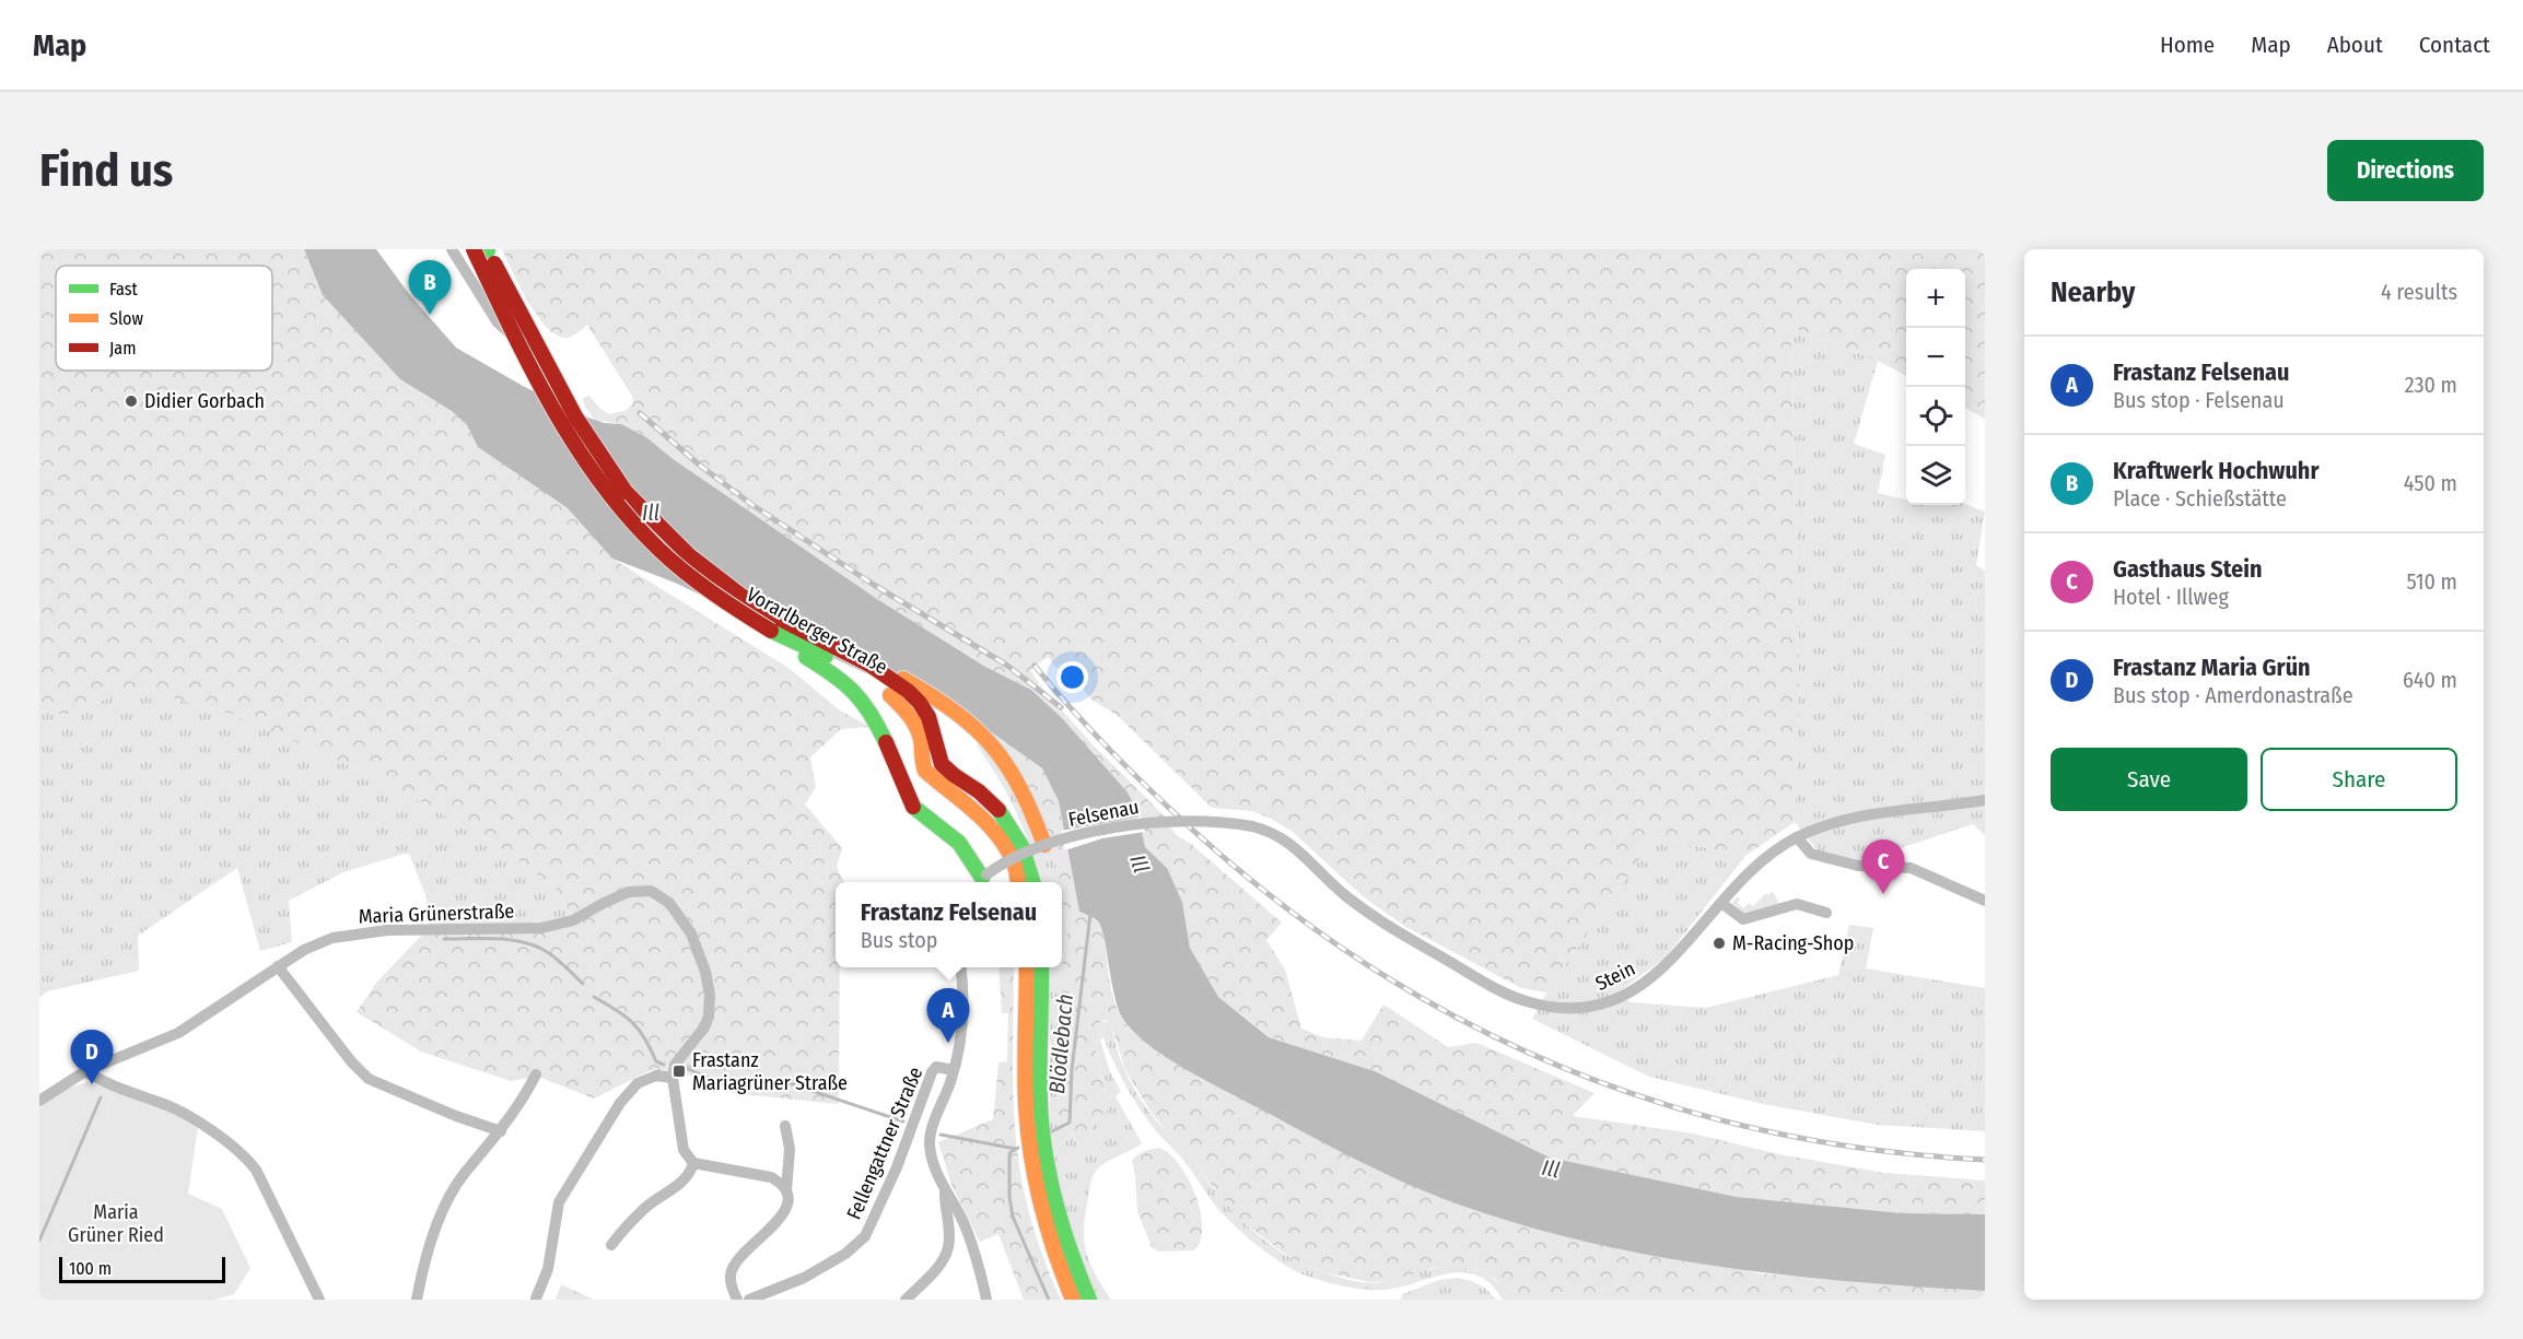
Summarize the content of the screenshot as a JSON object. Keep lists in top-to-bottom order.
{
  "streets": {
    "main road": ["Vorarlberger Straße"],
    "street": [
      "Felsenau",
      "Maria Grünerstraße",
      "Stein",
      "Fellengattner Straße"
    ]
  },
  "crossings": [
    ["Felsenau", "Stein"]
  ],
  "water": ["Ill", "Blödlebach"],
  "parks": ["Maria Grüner Ried"],
  "places": {
    "other": ["Didier Gorbach", "M-Racing-Shop"],
    "transit": ["Frastanz Mariagrüner Straße"]
  },
  "legend": ["Fast", "Slow", "Jam"],
  "scale_bar": "100 m",
  "page": {
    "header": "Map",
    "nav": [
      "Home",
      "Map",
      "About",
      "Contact"
    ],
    "buttons": [
      "Directions",
      ["Save", "Share"]
    ],
    "title": "Find us",
    "heading": ["Nearby", "4 results"],
    "pins": [
      "B",
      "C",
      "A",
      "D"
    ],
    "map_buttons": ["+", "−"],
    "list": [
      {
        "mark": "A",
        "name": "Frastanz Felsenau",
        "note": "Bus stop · Felsenau",
        "value": "230 m"
      },
      {
        "mark": "B",
        "name": "Kraftwerk Hochwuhr",
        "note": "Place · Schießstätte",
        "value": "450 m"
      },
      {
        "mark": "C",
        "name": "Gasthaus Stein",
        "note": "Hotel · Illweg",
        "value": "510 m"
      },
      {
        "mark": "D",
        "name": "Frastanz Maria Grün",
        "note": "Bus stop · Amerdonastraße",
        "value": "640 m"
      }
    ],
    "popup": ["Frastanz Felsenau", "Bus stop"],
    "scale": "100 m"
  }
}
